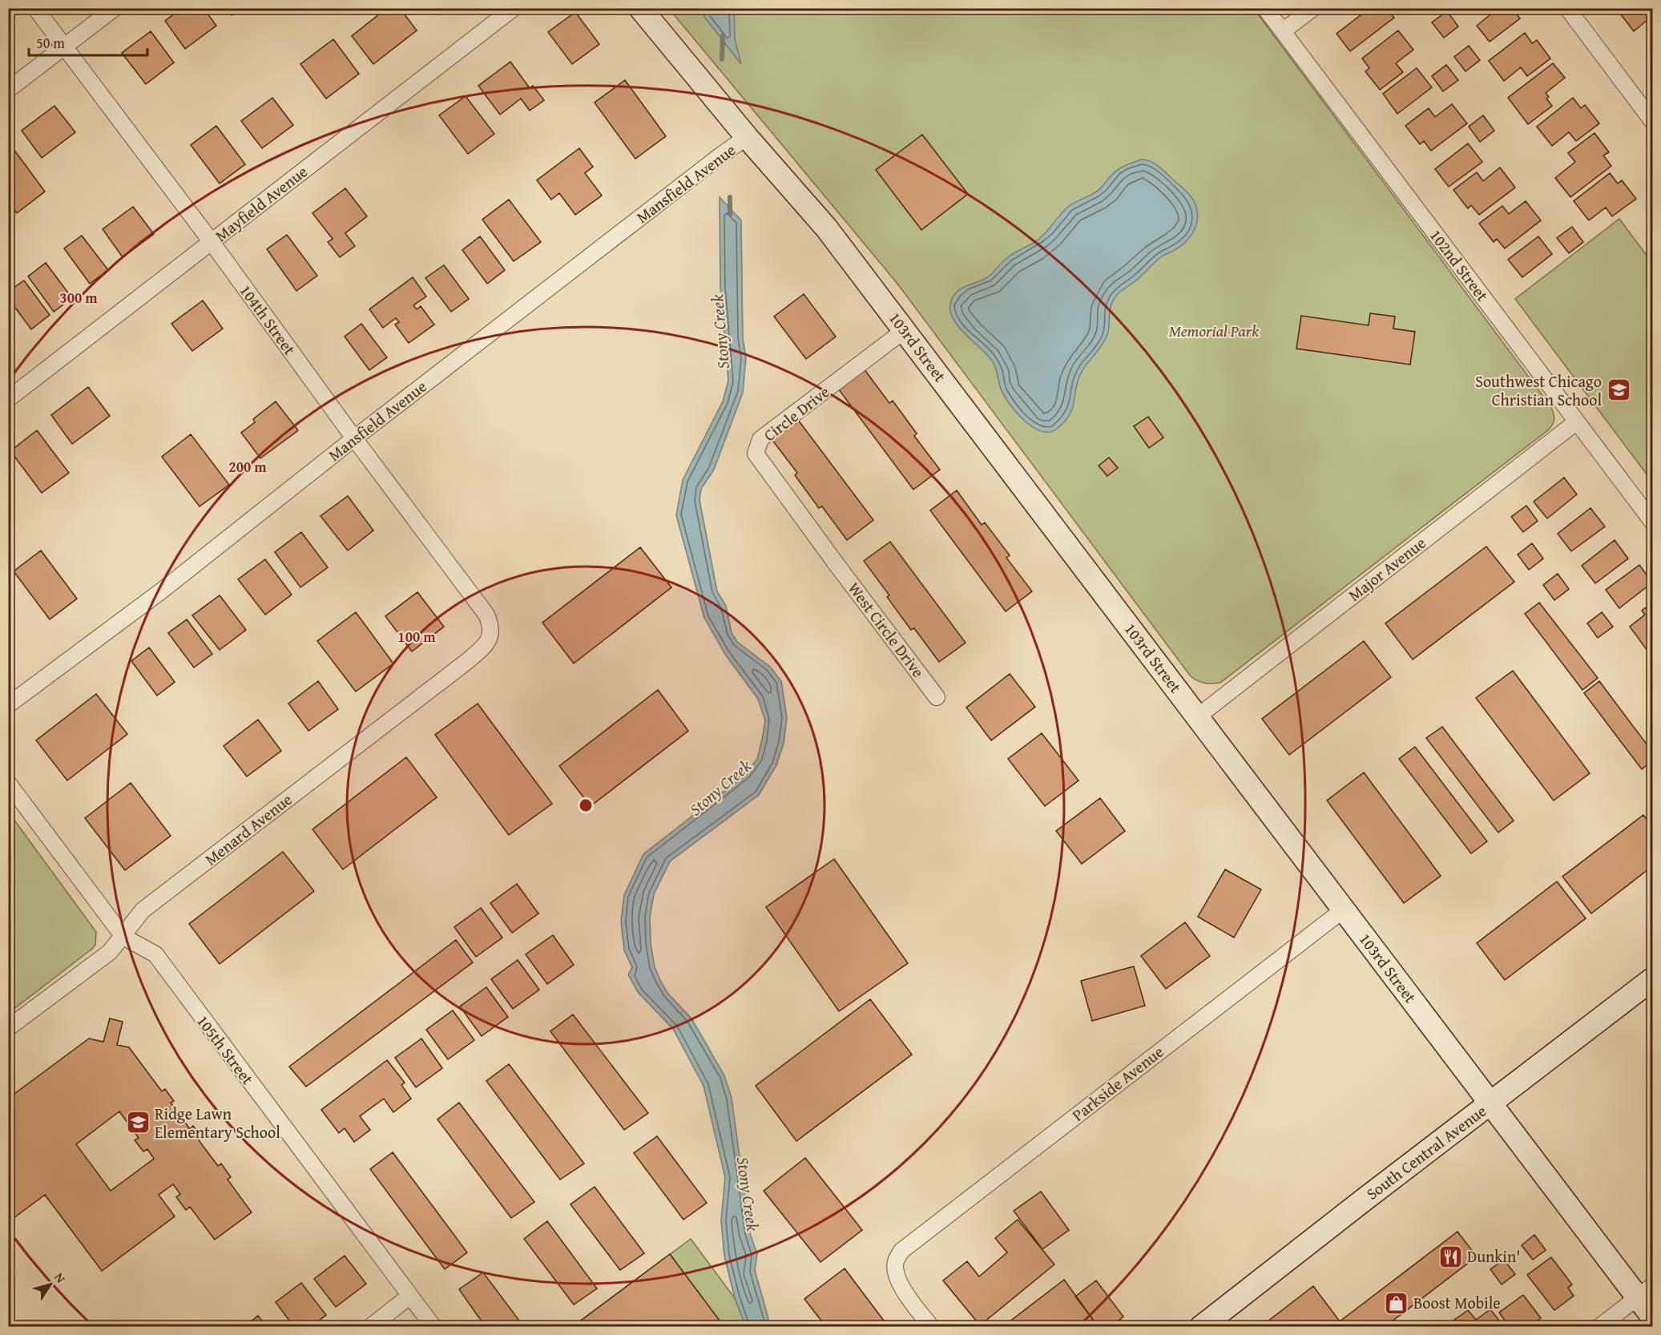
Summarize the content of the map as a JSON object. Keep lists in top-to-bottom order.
{
  "streets": {
    "street": [
      "Mansfield Avenue",
      "Mayfield Avenue",
      "102nd Street",
      "104th Street",
      "103rd Street",
      "Circle Drive",
      "Major Avenue",
      "West Circle Drive",
      "Menard Avenue",
      "105th Street",
      "Parkside Avenue",
      "South Central Avenue"
    ]
  },
  "crossings": [
    ["Mansfield Avenue", "104th Street"],
    ["Mansfield Avenue", "103rd Street"],
    ["Mayfield Avenue", "104th Street"],
    ["102nd Street", "Major Avenue"],
    ["104th Street", "Menard Avenue"],
    ["103rd Street", "Circle Drive"],
    ["103rd Street", "Major Avenue"],
    ["103rd Street", "Parkside Avenue"],
    ["103rd Street", "South Central Avenue"],
    ["Circle Drive", "West Circle Drive"],
    ["Menard Avenue", "105th Street"]
  ],
  "water": ["Stony Creek"],
  "parks": ["Memorial Park"],
  "places": {
    "school or university": ["Southwest Chicago Christian School", "Ridge Lawn Elementary School"],
    "restaurant": ["Dunkin'"],
    "shop": ["Boost Mobile"]
  },
  "scale_bar": "50 m",
  "north": "top right",
  "rings": ["300 m", "200 m", "100 m"]
}
